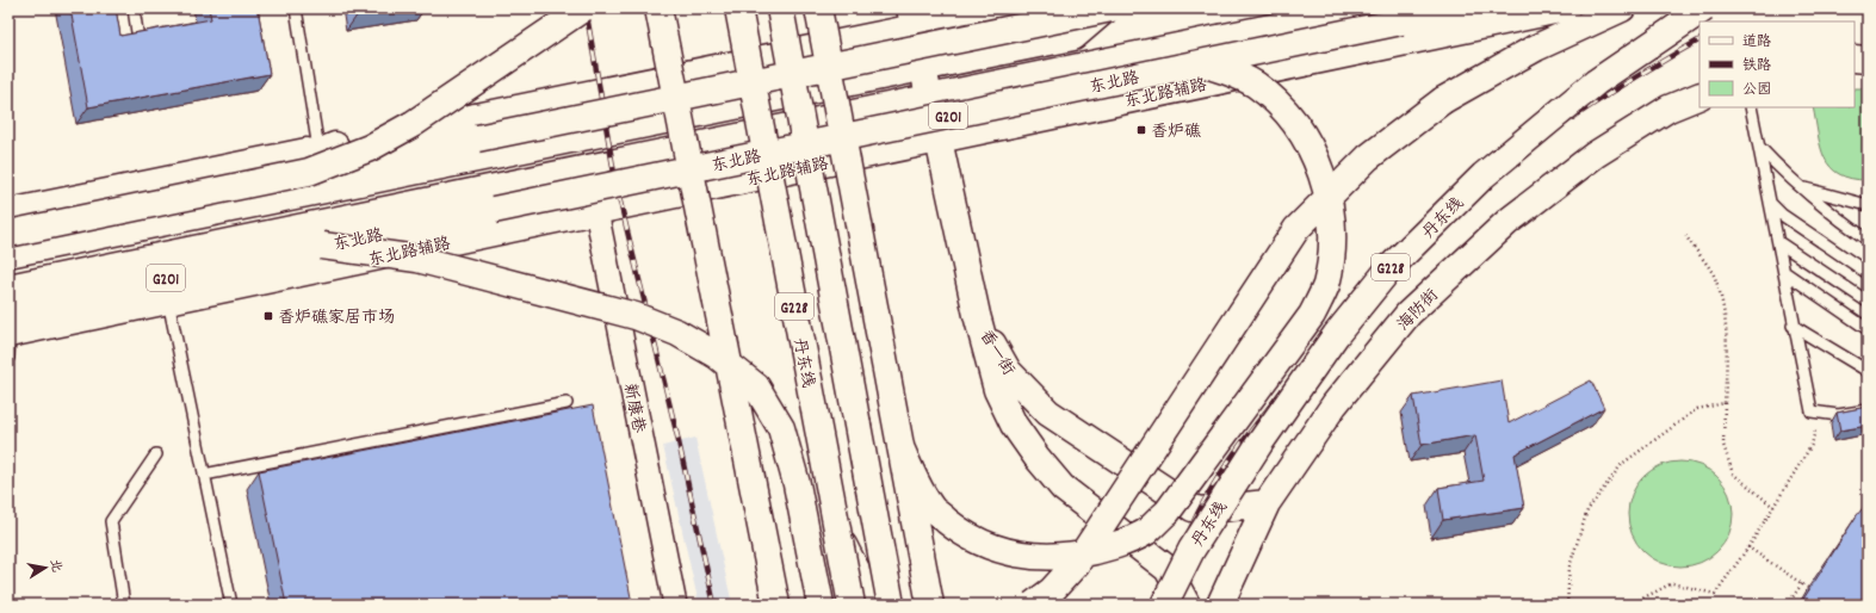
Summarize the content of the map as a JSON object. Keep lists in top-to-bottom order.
{
  "streets": {
    "main road": [
      "东北路",
      "东北路辅路",
      "G201",
      "丹东线",
      "G228",
      "海防街",
      "香一街"
    ],
    "street": ["新康巷"]
  },
  "crossings": [
    ["东北路", "东北路辅路"],
    ["东北路辅路", "新康巷"],
    ["海防街", "香一街"]
  ],
  "places": {
    "transit": ["香炉礁", "香炉礁家居市场"]
  },
  "legend": ["道路", "铁路", "公园"],
  "north": "right"
}
